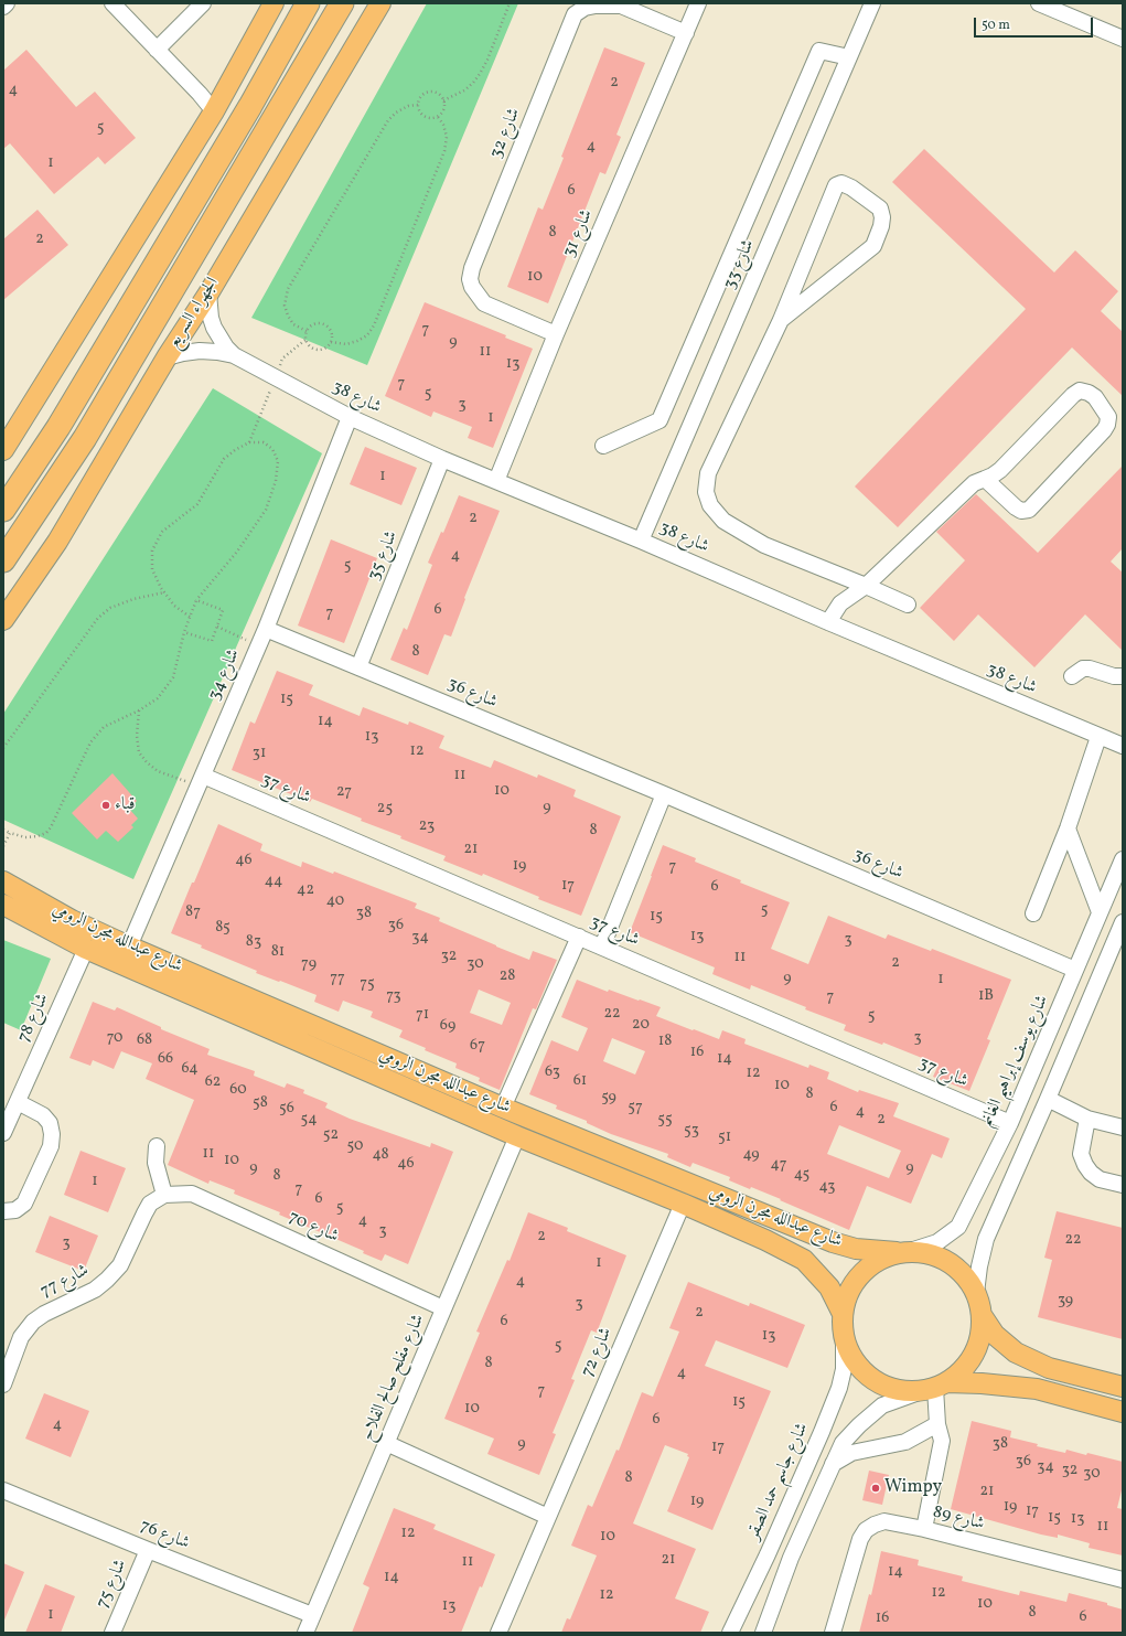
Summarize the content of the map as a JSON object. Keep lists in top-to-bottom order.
{
  "streets": {
    "highway": ["الجهراء السريع"],
    "main road": ["شارع عبدالله مجرن الرومي"],
    "street": [
      "شارع 32",
      "شارع 31",
      "شارع 33",
      "شارع 38",
      "شارع 35",
      "شارع 34",
      "شارع 36",
      "شارع 37",
      "شارع 78",
      "شارع يوسف إبراهيم الغانم",
      "شارع 70",
      "شارع 77",
      "شارع 72",
      "شارع مفلح صالح الفلاح",
      "شارع جاسم حمد الصقر",
      "شارع 89",
      "شارع 76",
      "شارع 75"
    ]
  },
  "crossings": [
    ["شارع 32", "شارع 31"],
    ["شارع 31", "شارع 38"],
    ["شارع 33", "شارع 38"],
    ["الجهراء السريع", "شارع 38"],
    ["شارع 38", "شارع 35"],
    ["شارع 38", "شارع 34"],
    ["شارع 35", "شارع 36"],
    ["شارع 34", "شارع 36"],
    ["شارع 34", "شارع 37"],
    ["شارع 34", "شارع عبدالله مجرن الرومي"],
    ["شارع 36", "شارع يوسف إبراهيم الغانم"],
    ["شارع 37", "شارع يوسف إبراهيم الغانم"],
    ["شارع عبدالله مجرن الرومي", "شارع 78"],
    ["شارع عبدالله مجرن الرومي", "شارع يوسف إبراهيم الغانم"],
    ["شارع عبدالله مجرن الرومي", "شارع 72"],
    ["شارع عبدالله مجرن الرومي", "شارع مفلح صالح الفلاح"],
    ["شارع عبدالله مجرن الرومي", "شارع جاسم حمد الصقر"],
    ["شارع يوسف إبراهيم الغانم", "شارع جاسم حمد الصقر"],
    ["شارع 70", "شارع 77"],
    ["شارع 70", "شارع مفلح صالح الفلاح"],
    ["شارع مفلح صالح الفلاح", "شارع 76"],
    ["شارع 76", "شارع 75"]
  ],
  "places": ["قباء", "Wimpy"],
  "house_numbers": [
    "2",
    "4",
    "5",
    "4",
    "1",
    "6",
    "8",
    "2",
    "10",
    "7",
    "9",
    "11",
    "13",
    "7",
    "5",
    "3",
    "1",
    "1",
    "2",
    "4",
    "5",
    "6",
    "7",
    "8",
    "15",
    "14",
    "13",
    "12",
    "31",
    "11",
    "10",
    "27",
    "9",
    "25",
    "23",
    "8",
    "21",
    "46",
    "19",
    "7",
    "44",
    "17",
    "6",
    "42",
    "40",
    "5",
    "87",
    "38",
    "15",
    "36",
    "85",
    "13",
    "34",
    "3",
    "83",
    "81",
    "32",
    "11",
    "2",
    "79",
    "30",
    "28",
    "77",
    "9",
    "1",
    "75",
    "73",
    "1B",
    "7",
    "22",
    "71",
    "5",
    "20",
    "69",
    "70",
    "3",
    "68",
    "18",
    "67",
    "16",
    "66",
    "14",
    "64",
    "63",
    "12",
    "61",
    "62",
    "10",
    "60",
    "8",
    "59",
    "58",
    "57",
    "6",
    "56",
    "4",
    "54",
    "55",
    "2",
    "53",
    "52",
    "51",
    "50",
    "11",
    "48",
    "49",
    "10",
    "46",
    "47",
    "9",
    "9",
    "45",
    "8",
    "1",
    "43",
    "7",
    "6",
    "5",
    "4",
    "3",
    "2",
    "22",
    "3",
    "1",
    "4",
    "39",
    "3",
    "2",
    "6",
    "13",
    "5",
    "8",
    "4",
    "7",
    "15",
    "10",
    "6",
    "4",
    "9",
    "38",
    "17",
    "36",
    "34",
    "32",
    "30",
    "8",
    "21",
    "19",
    "19",
    "17",
    "15",
    "13",
    "11",
    "12",
    "10",
    "21",
    "11",
    "14",
    "14",
    "12",
    "12",
    "10",
    "13",
    "8",
    "1",
    "6",
    "16"
  ],
  "scale_bar": "50 m"
}
